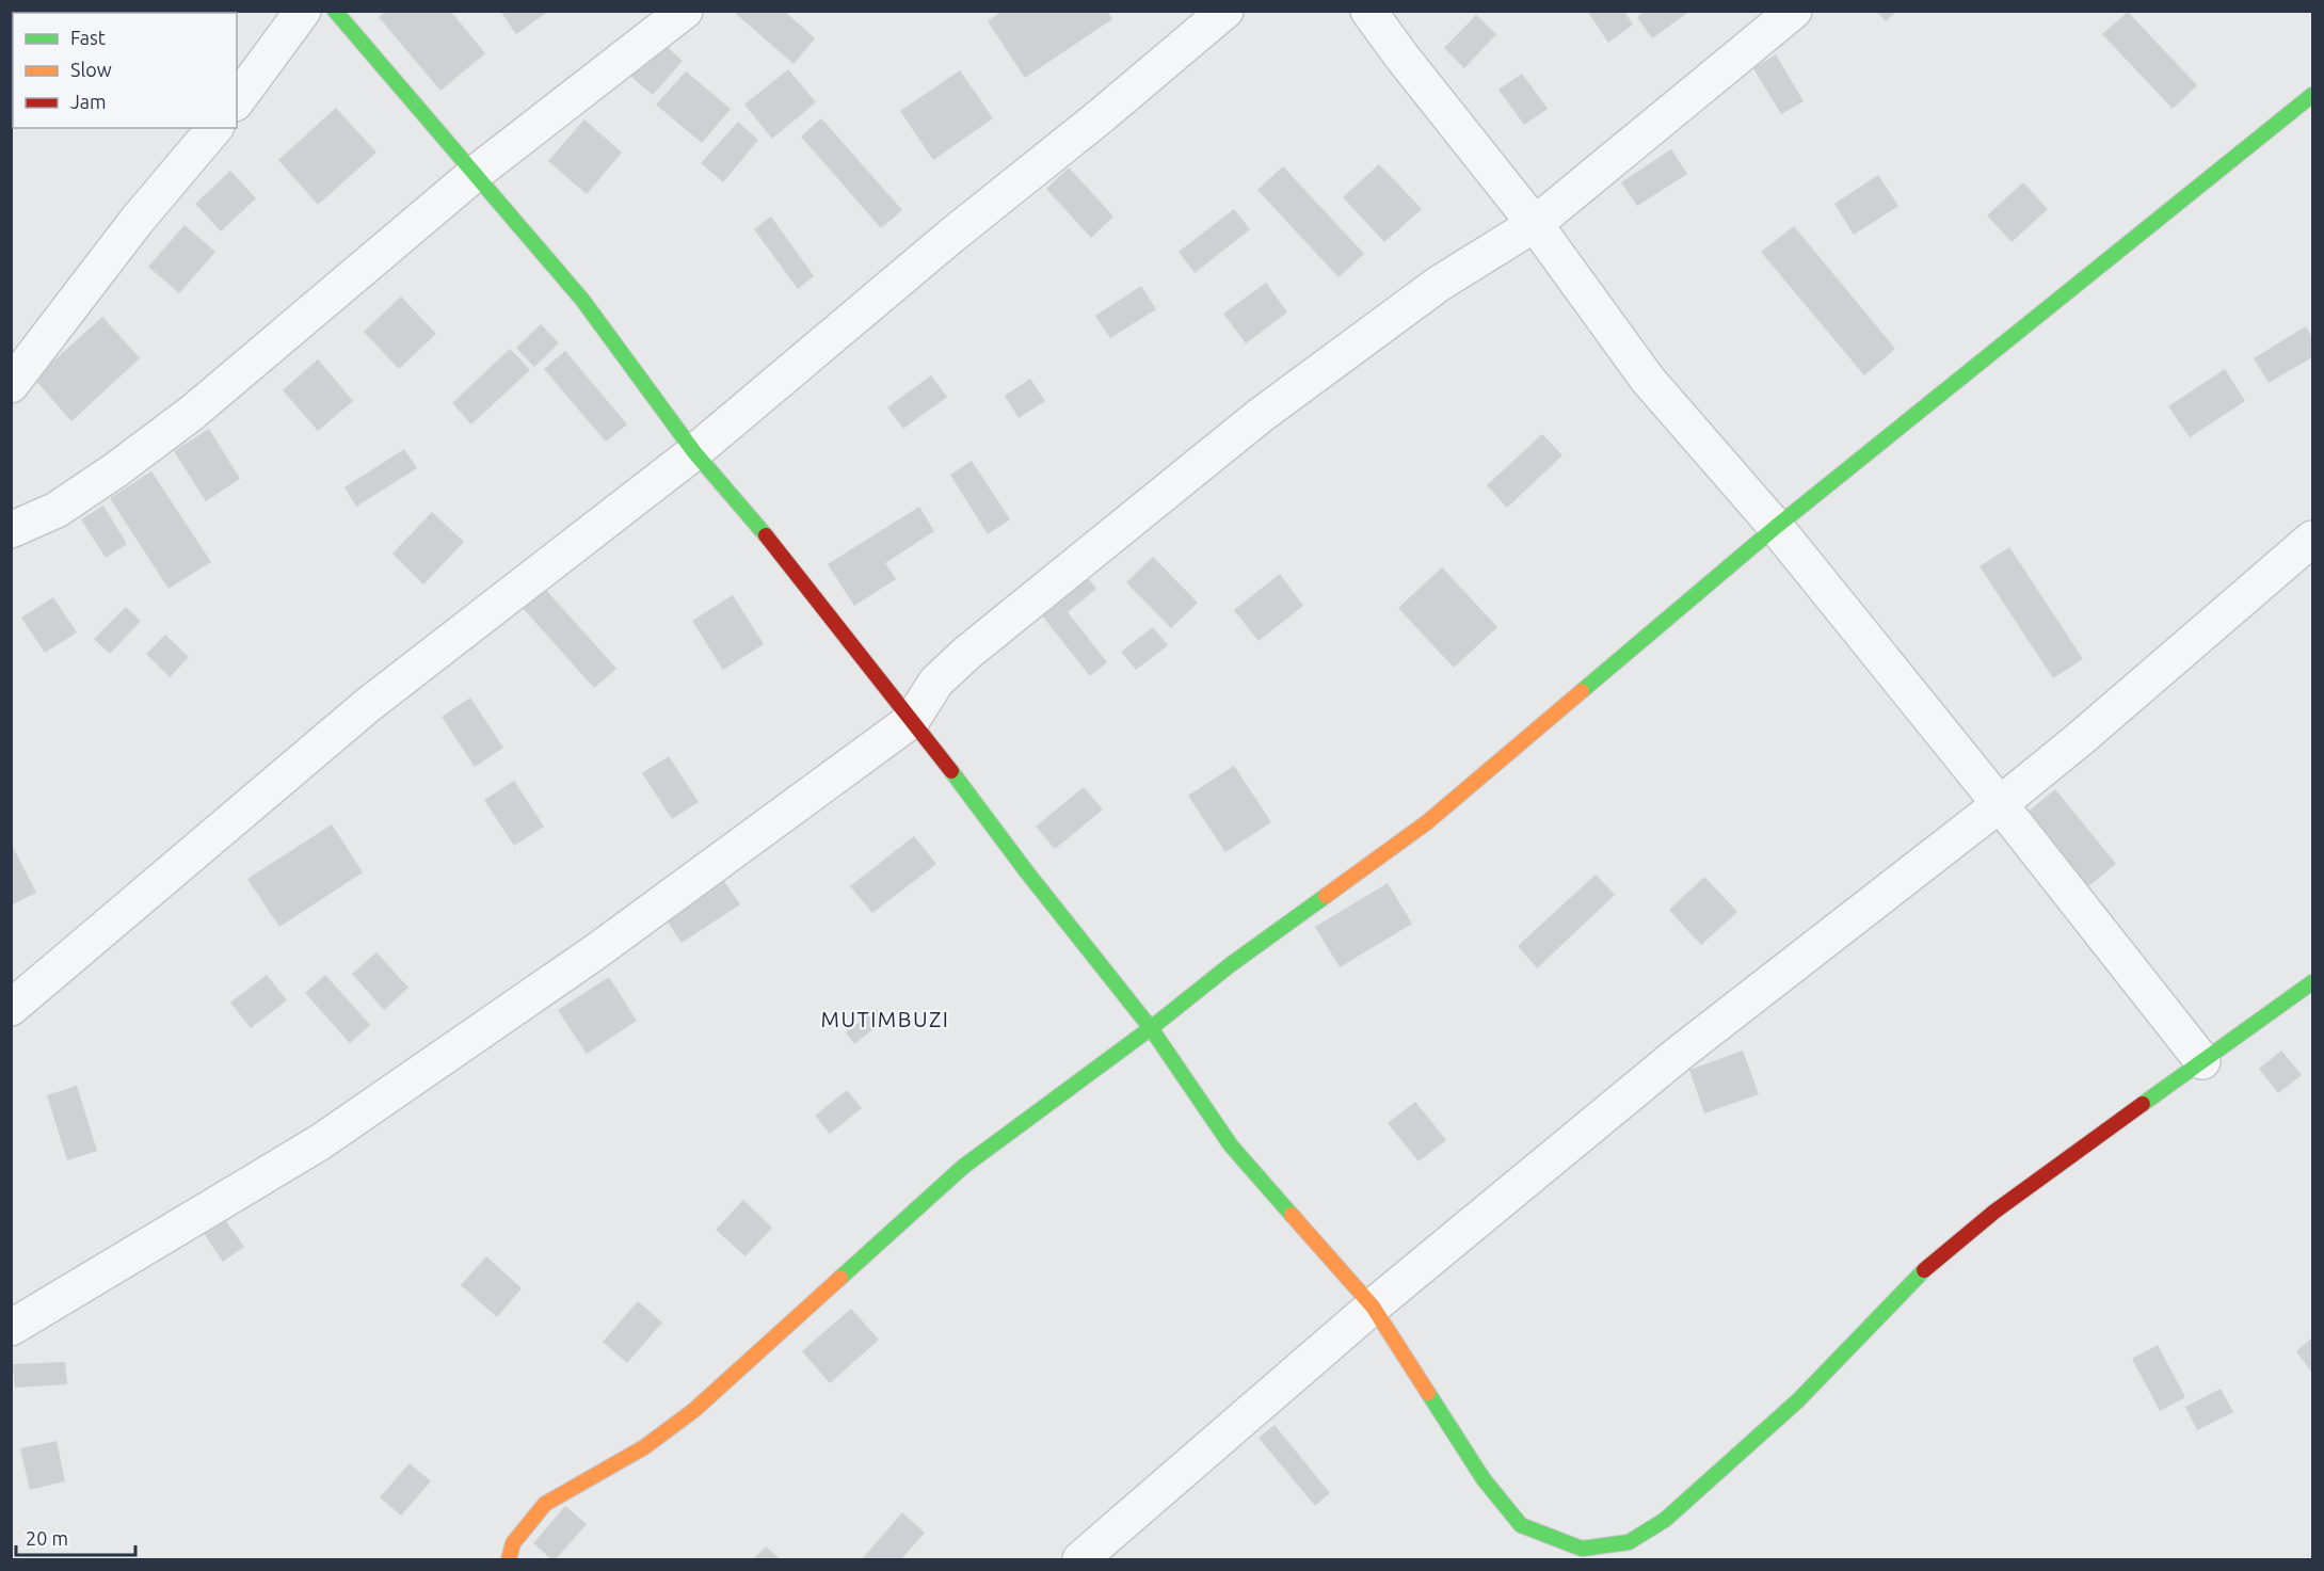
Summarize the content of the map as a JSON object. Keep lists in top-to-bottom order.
{
  "districts": ["MUTIMBUZI"],
  "legend": ["Fast", "Slow", "Jam"],
  "scale_bar": "20 m"
}
